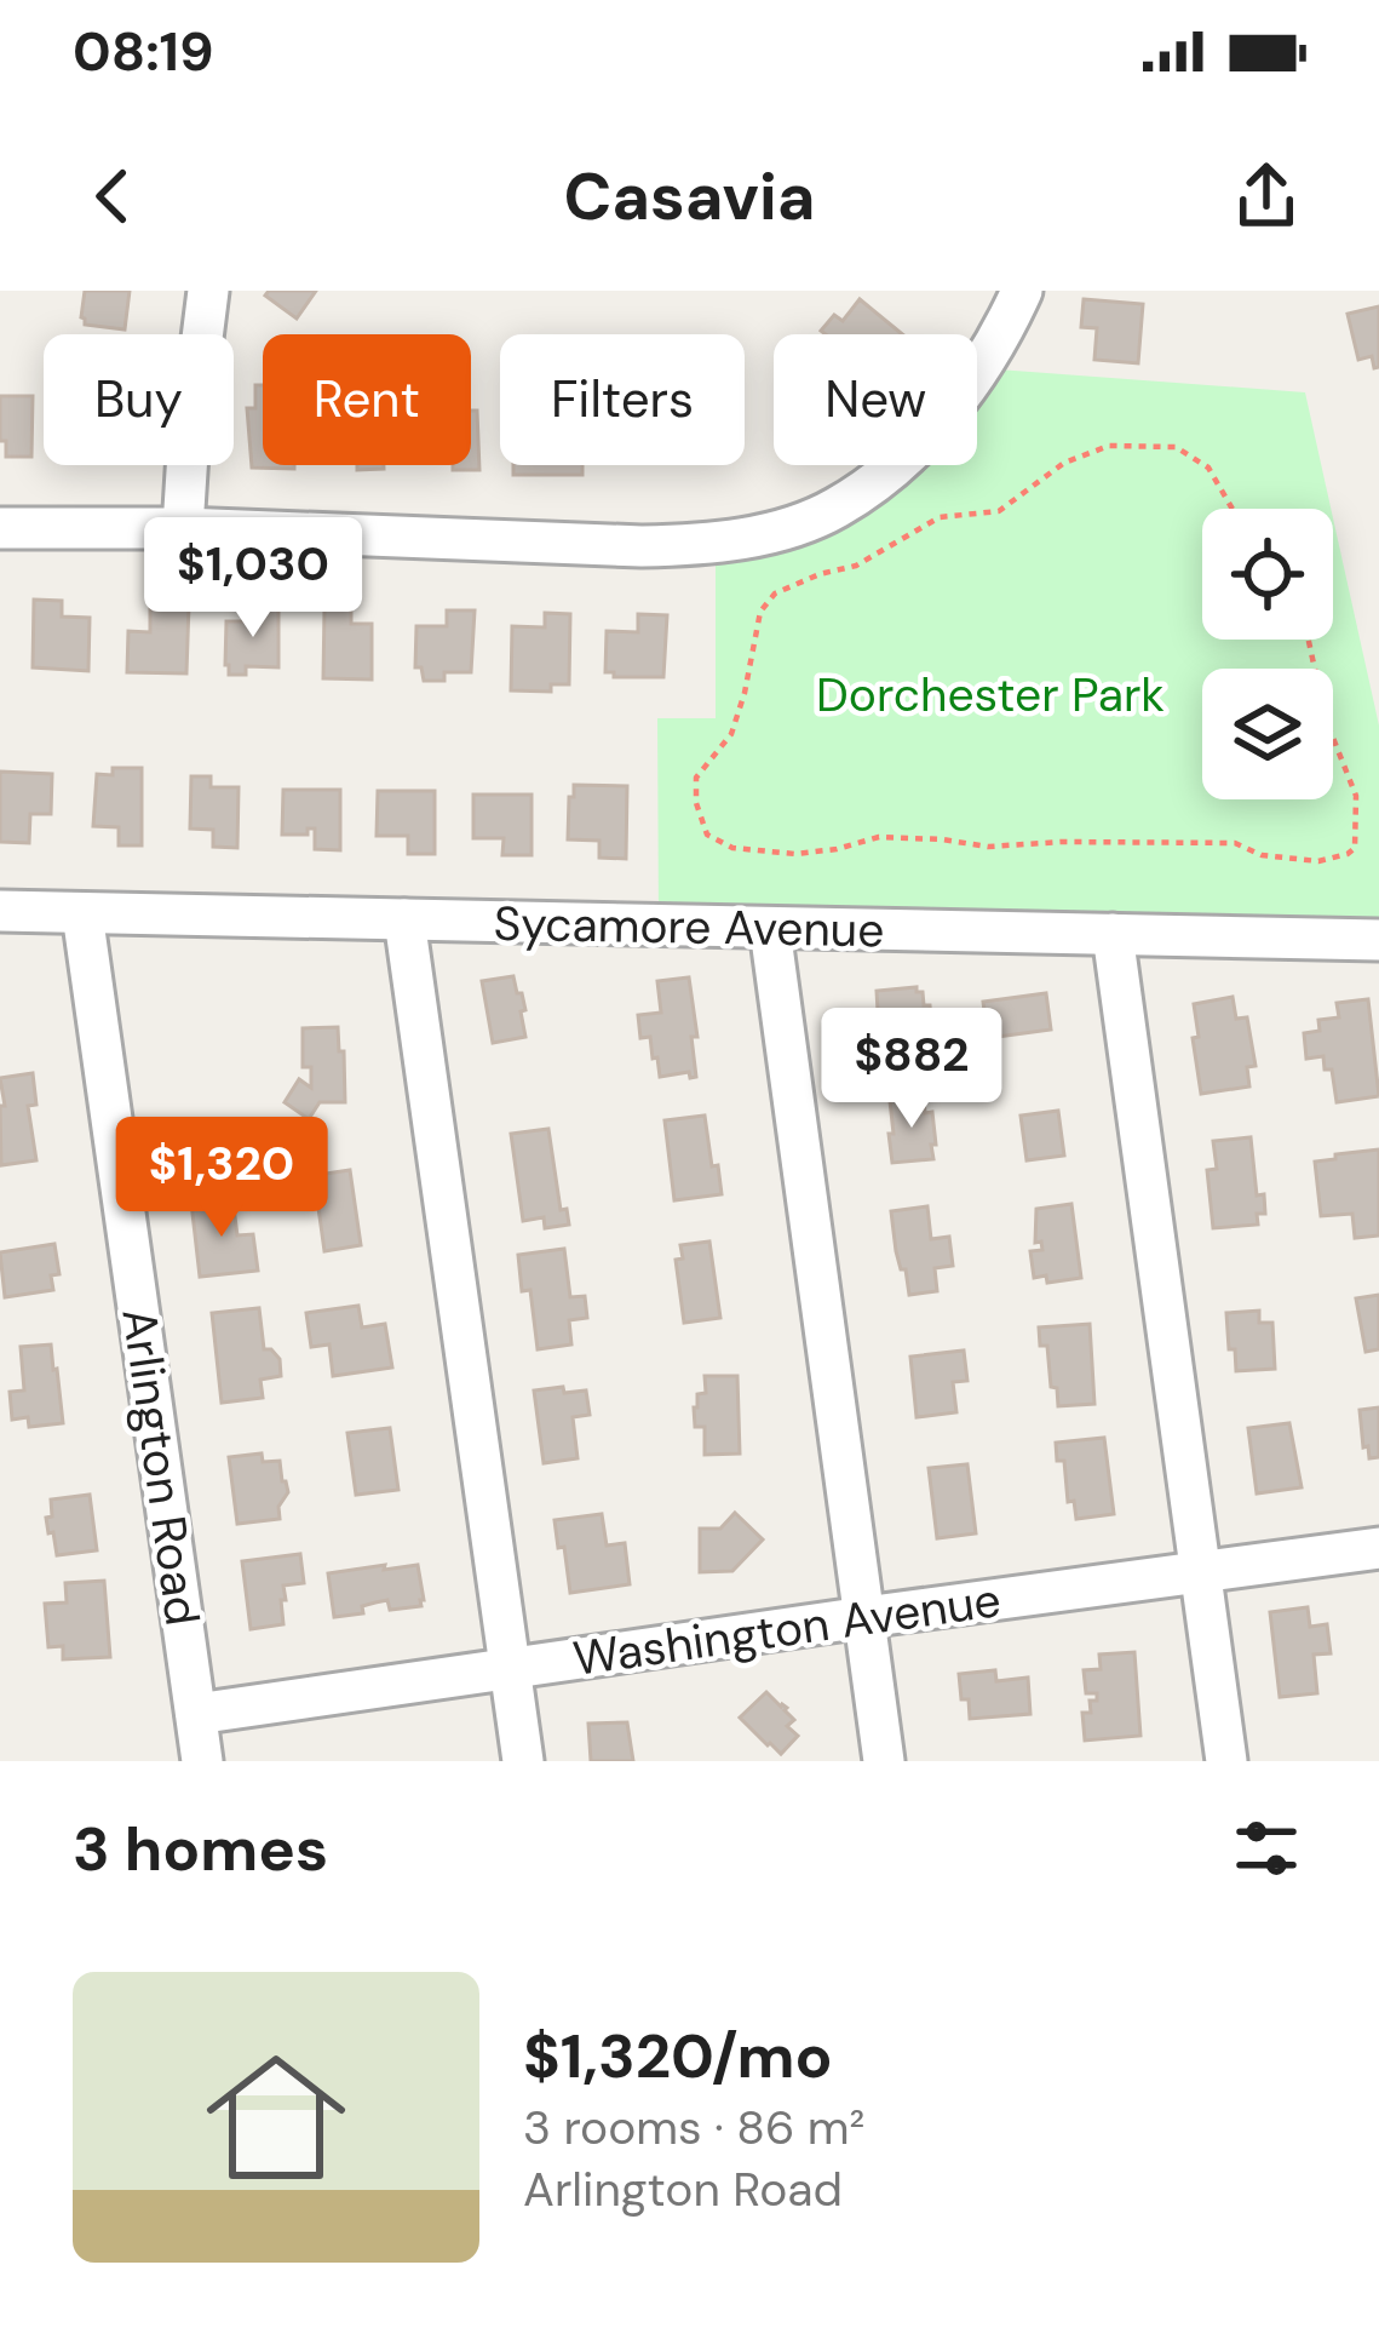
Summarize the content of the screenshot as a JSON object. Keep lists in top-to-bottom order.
{
  "streets": {
    "street": ["Sycamore Avenue", "Arlington Road", "Washington Avenue"]
  },
  "crossings": [
    ["Sycamore Avenue", "Arlington Road"],
    ["Arlington Road", "Washington Avenue"]
  ],
  "parks": ["Dorchester Park"],
  "page": {
    "status": "08:19",
    "header": "Casavia",
    "chip": [
      "Buy",
      "Rent",
      "Filters",
      "New"
    ],
    "price": ["$1,030", "$882", "$1,320"],
    "heading": "3 homes",
    "list": [
      {
        "name": "$1,320/mo",
        "note": "3 rooms · 86 m² · Arlington Road"
      }
    ]
  }
}
